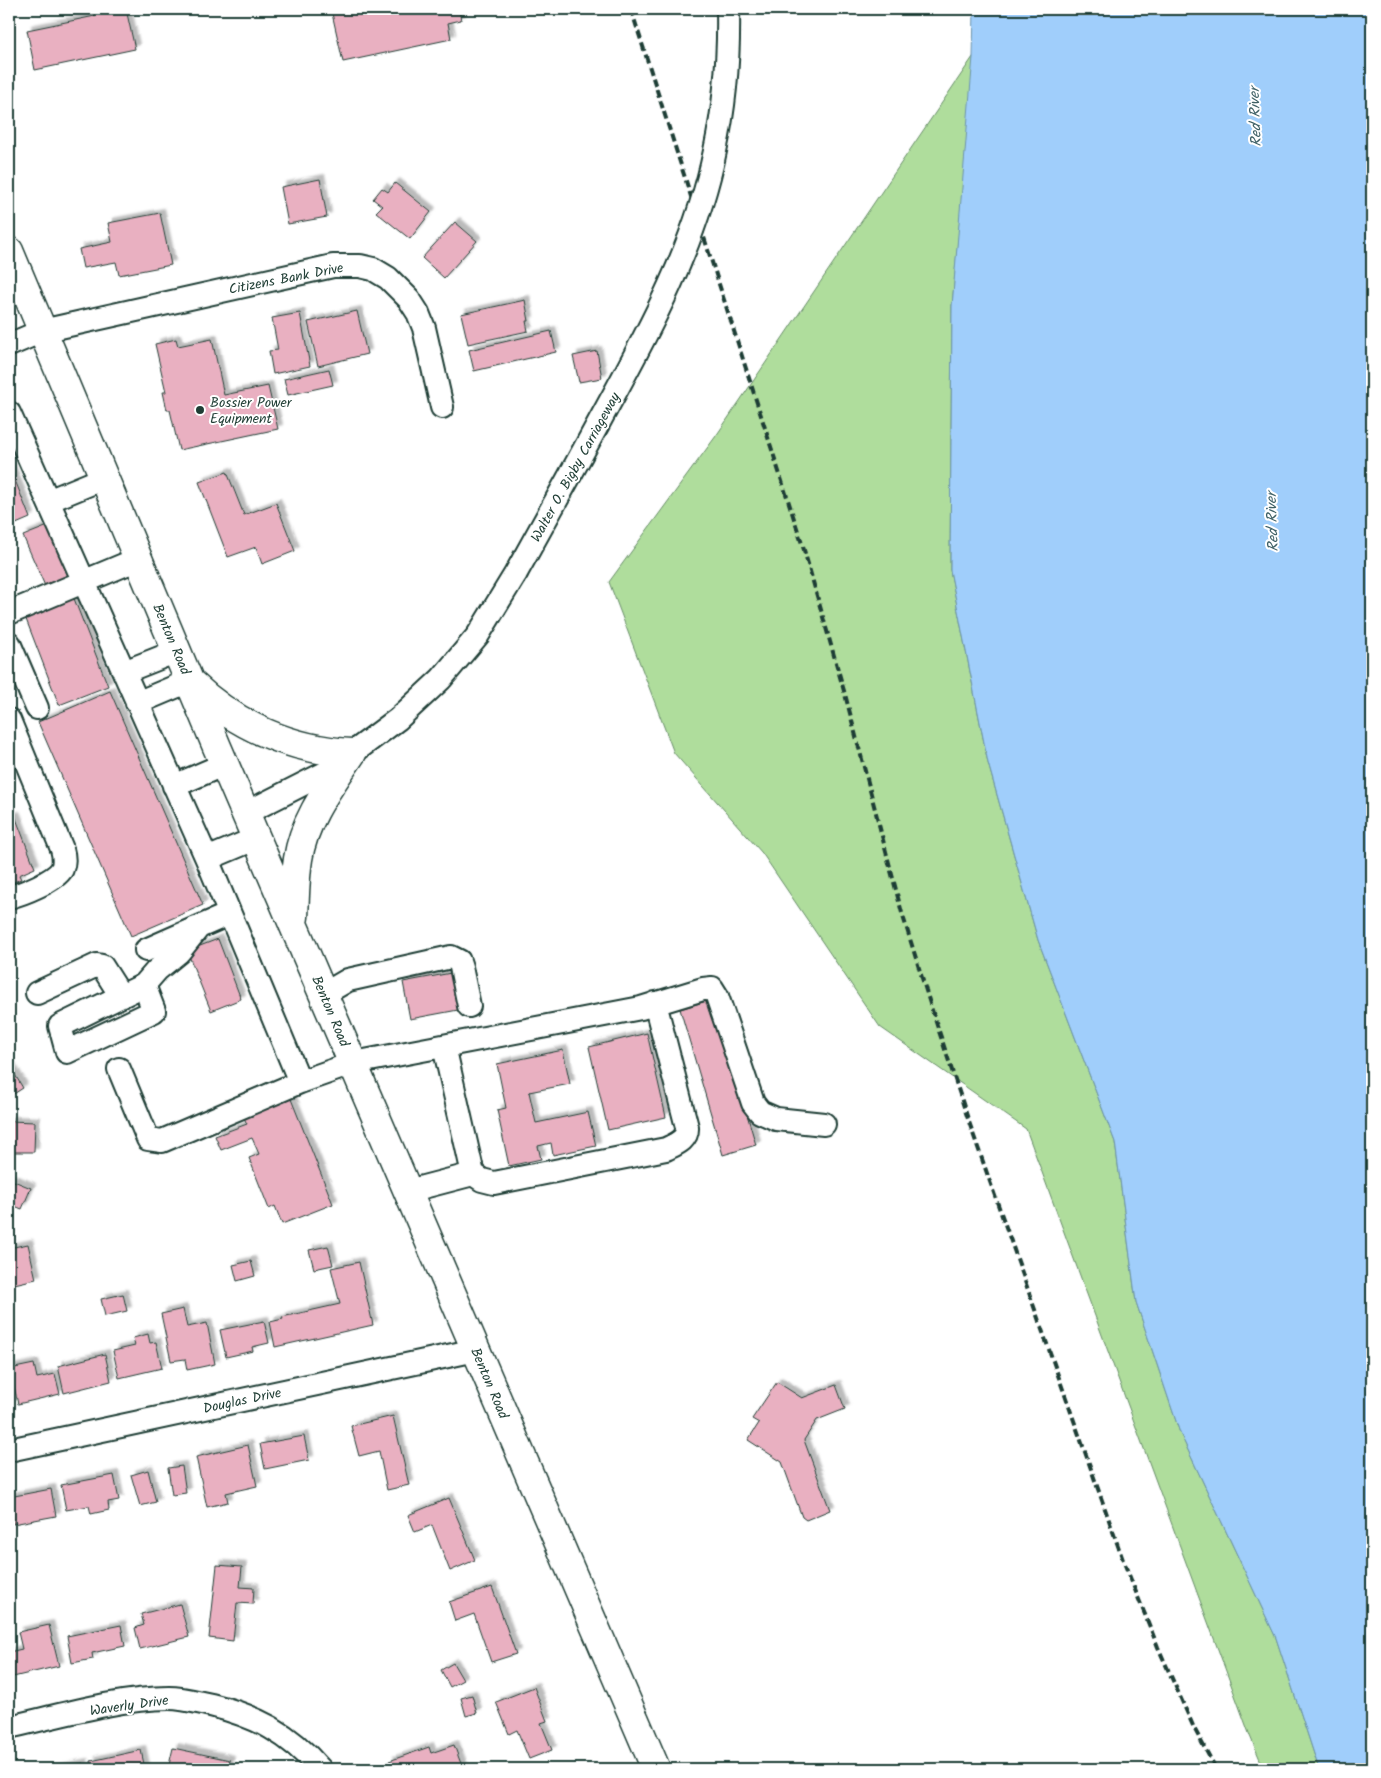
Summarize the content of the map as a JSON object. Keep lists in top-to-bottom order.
{
  "streets": {
    "main road": ["Benton Road"],
    "street": [
      "Citizens Bank Drive",
      "Walter O. Bigby Carriageway",
      "Douglas Drive",
      "Waverly Drive"
    ]
  },
  "crossings": [
    ["Citizens Bank Drive", "Benton Road"],
    ["Walter O. Bigby Carriageway", "Benton Road"],
    ["Benton Road", "Douglas Drive"]
  ],
  "water": ["Red River"],
  "places": ["Bossier Power Equipment"]
}
